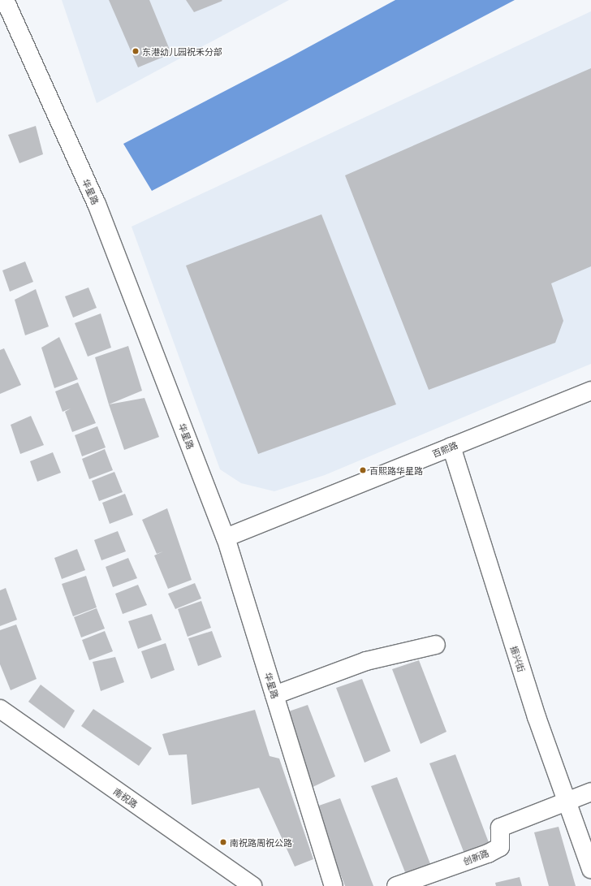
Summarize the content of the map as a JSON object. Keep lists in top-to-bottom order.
{
  "streets": {
    "street": [
      "华星路",
      "百熙路",
      "振兴街",
      "南祝路",
      "创新路"
    ]
  },
  "crossings": [
    ["华星路", "百熙路"],
    ["百熙路", "振兴街"],
    ["振兴街", "创新路"]
  ],
  "places": ["东港幼儿园祝禾分部", "百熙路华星路", "南祝路周祝公路"]
}
